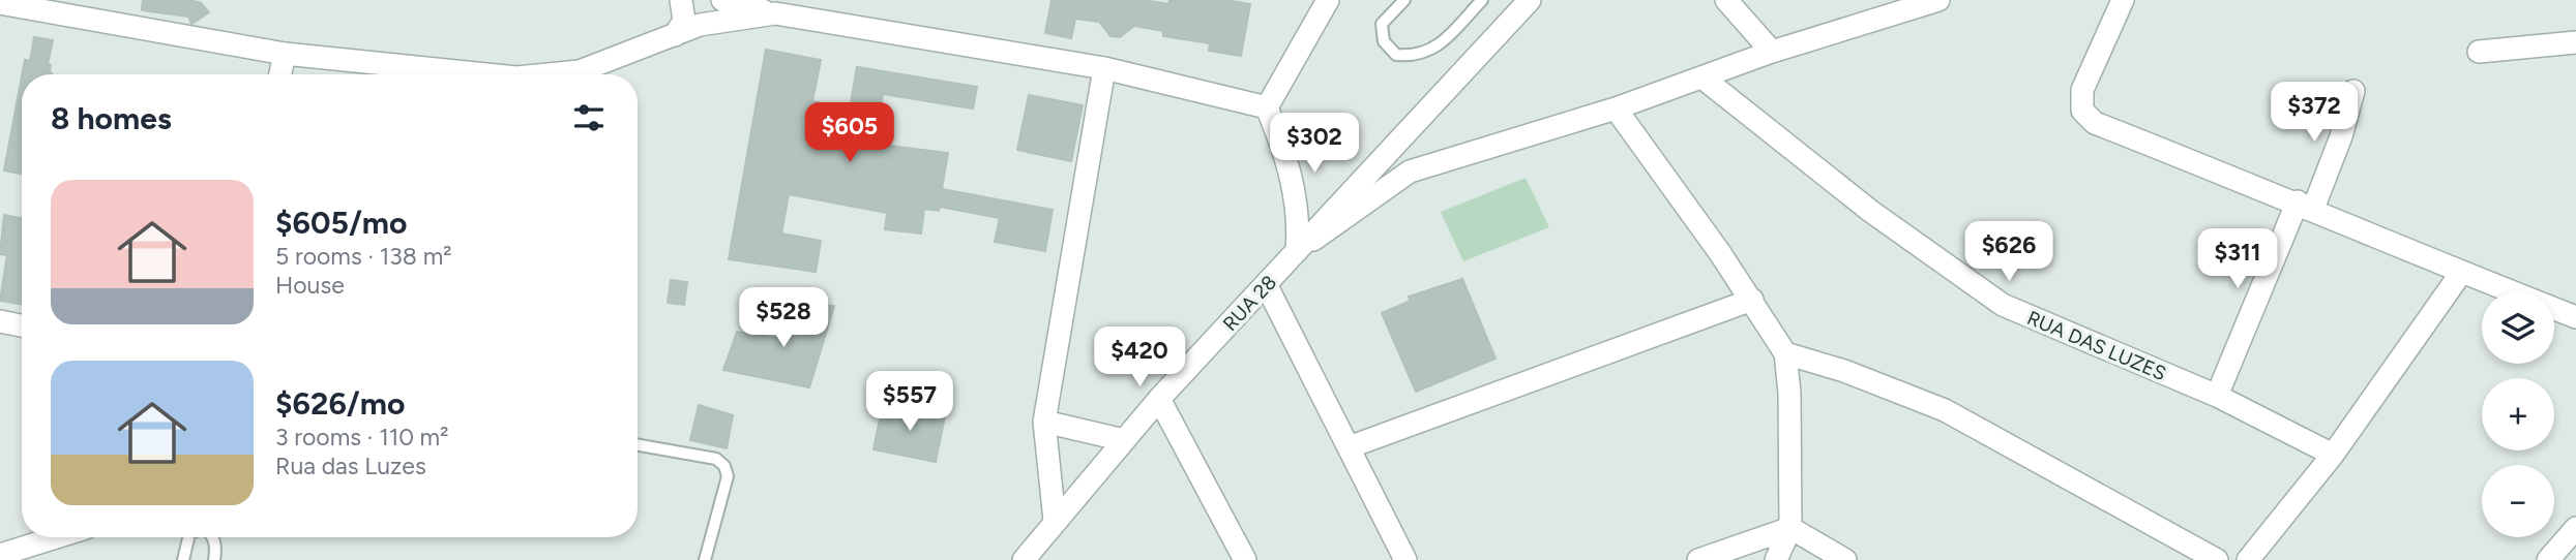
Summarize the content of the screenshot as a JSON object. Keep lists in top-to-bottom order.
{
  "streets": {
    "street": ["RUA 28", "RUA DAS LUZES"]
  },
  "page": {
    "heading": "8 homes",
    "price": [
      "$372",
      "$605",
      "$302",
      "$626",
      "$311",
      "$528",
      "$420",
      "$557"
    ],
    "list": [
      {
        "name": "$605/mo",
        "note": "5 rooms · 138 m² · House"
      },
      {
        "name": "$626/mo",
        "note": "3 rooms · 110 m² · Rua das Luzes"
      }
    ],
    "map_buttons": ["+", "−"]
  }
}
